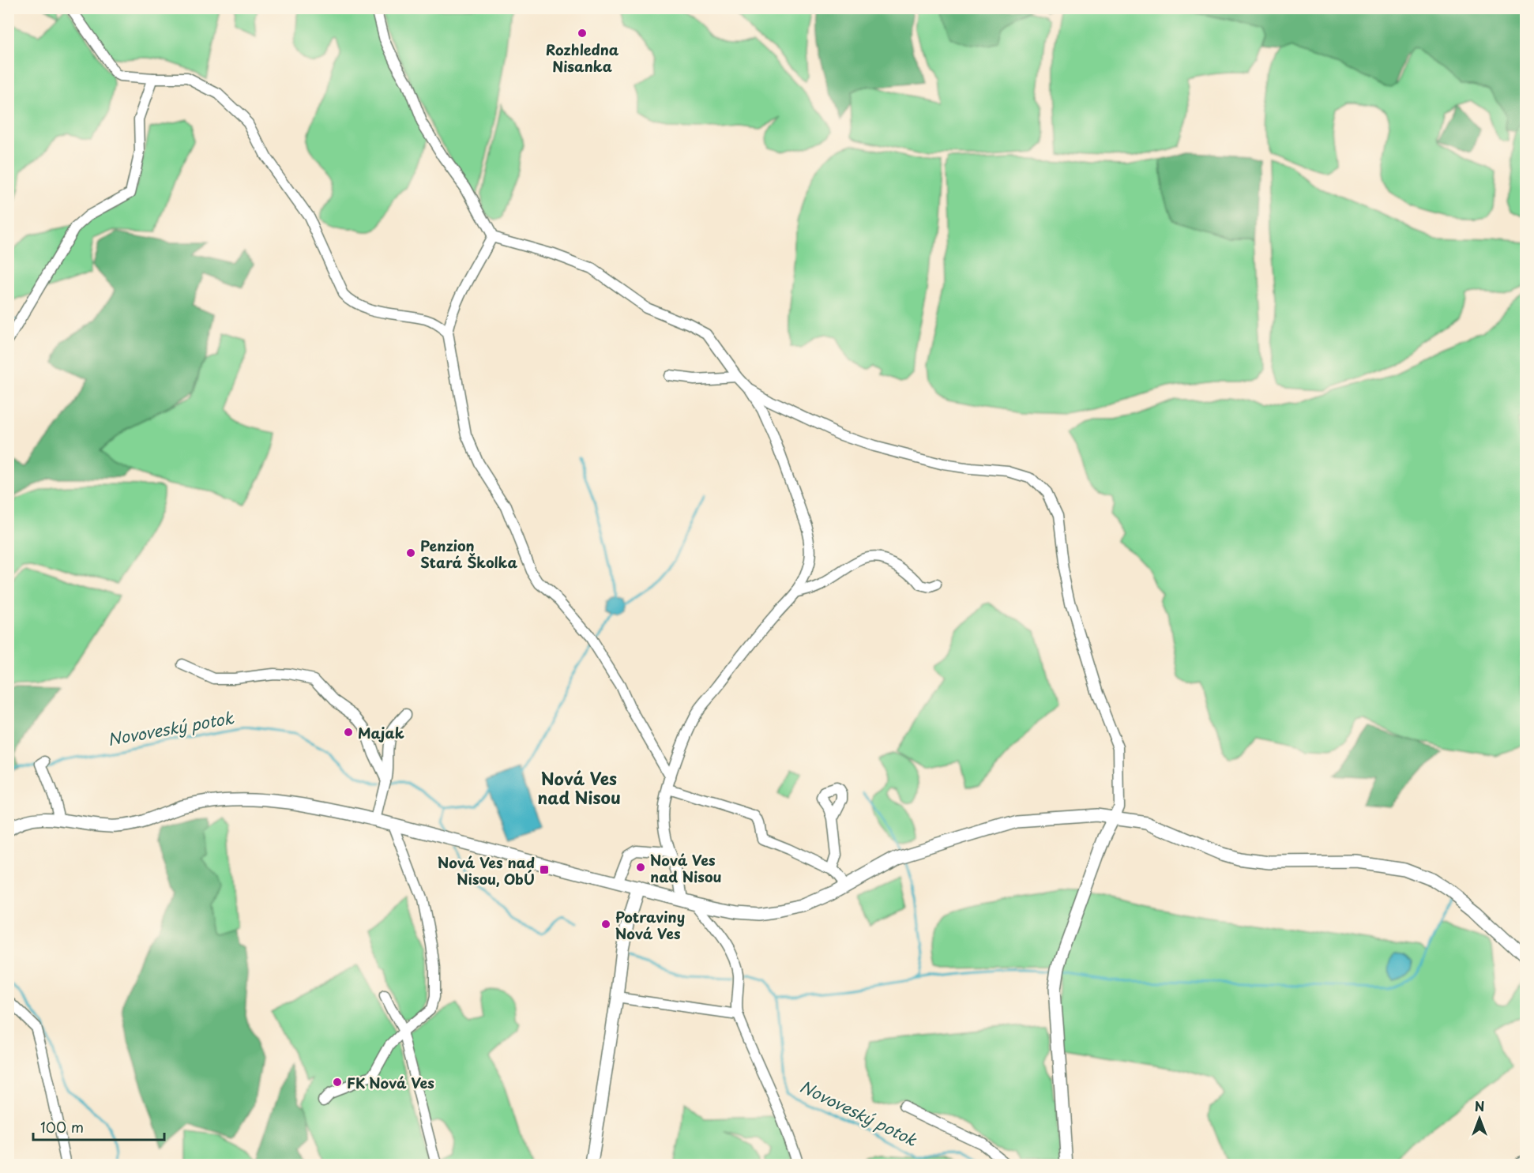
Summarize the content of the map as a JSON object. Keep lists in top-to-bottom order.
{
  "districts": ["Nová Ves nad Nisou"],
  "water": ["Novoveský potok"],
  "places": {
    "other": [
      "Rozhledna Nisanka",
      "Penzion Stará Školka",
      "Majak",
      "Nová Ves nad Nisou",
      "Potraviny Nová Ves",
      "FK Nová Ves"
    ],
    "transit": ["Nová Ves nad Nisou, ObÚ"]
  },
  "scale_bar": "100 m",
  "north": "top"
}
